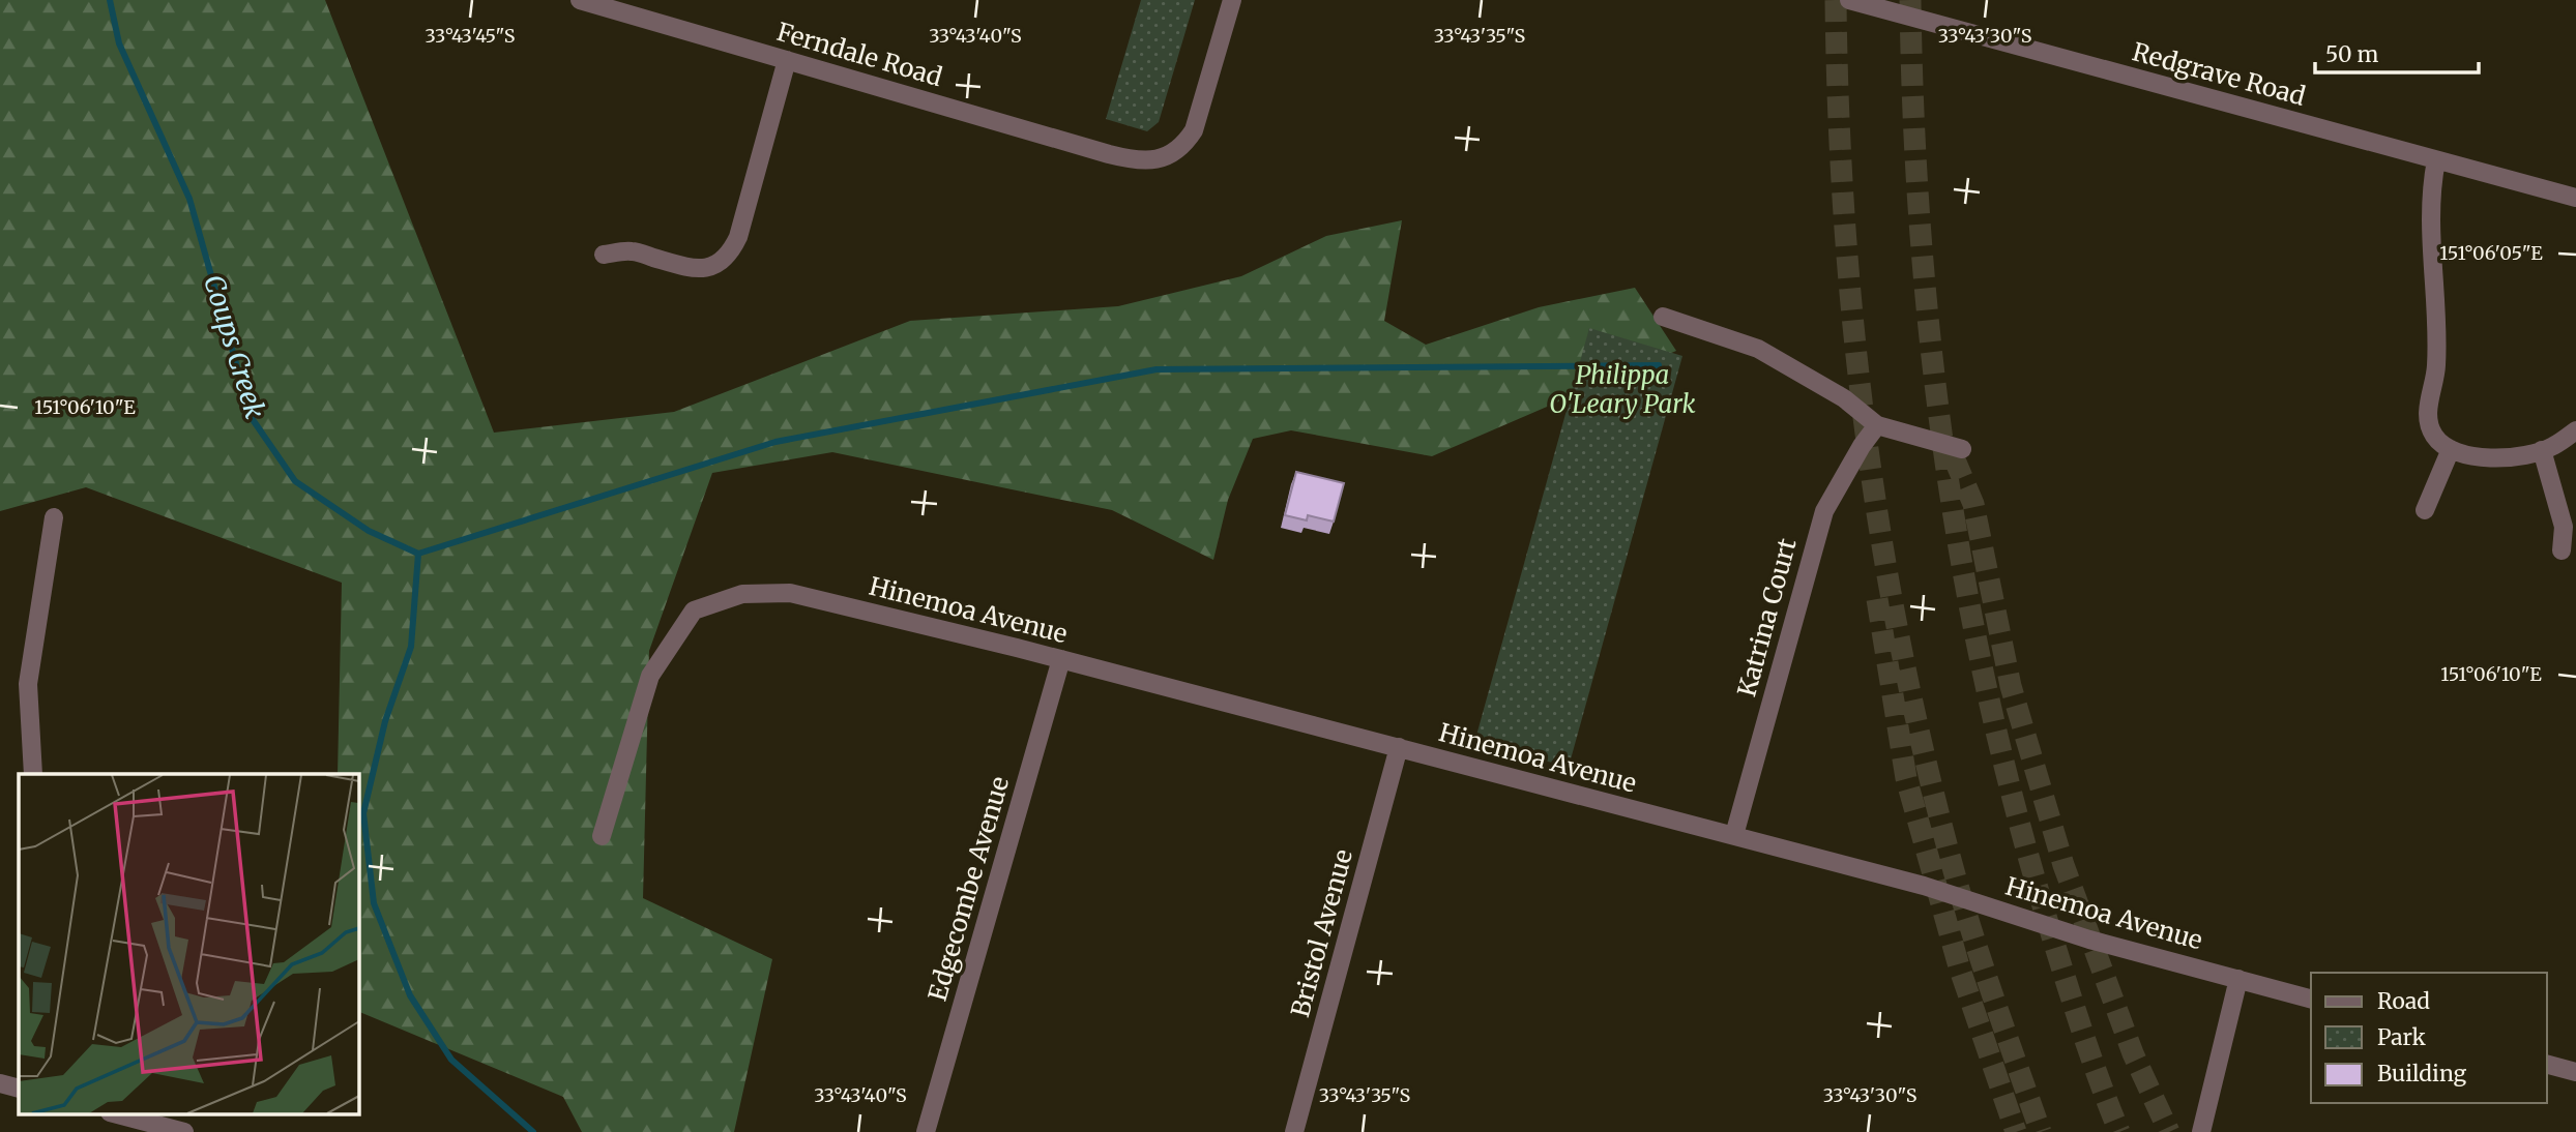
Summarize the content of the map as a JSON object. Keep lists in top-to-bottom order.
{
  "streets": {
    "street": [
      "Ferndale Road",
      "Redgrave Road",
      "Hinemoa Avenue",
      "Katrina Court",
      "Edgecombe Avenue",
      "Bristol Avenue"
    ]
  },
  "crossings": [
    ["Hinemoa Avenue", "Katrina Court"],
    ["Hinemoa Avenue", "Edgecombe Avenue"],
    ["Hinemoa Avenue", "Bristol Avenue"]
  ],
  "water": ["Coups Creek"],
  "parks": ["Philippa O'Leary Park"],
  "legend": ["Road", "Park", "Building"],
  "scale_bar": "50 m",
  "coordinates": [
    "33°43'45\"S",
    "33°43'40\"S",
    "33°43'35\"S",
    "33°43'30\"S",
    "151°06'05\"E",
    "151°06'10\"E"
  ]
}
